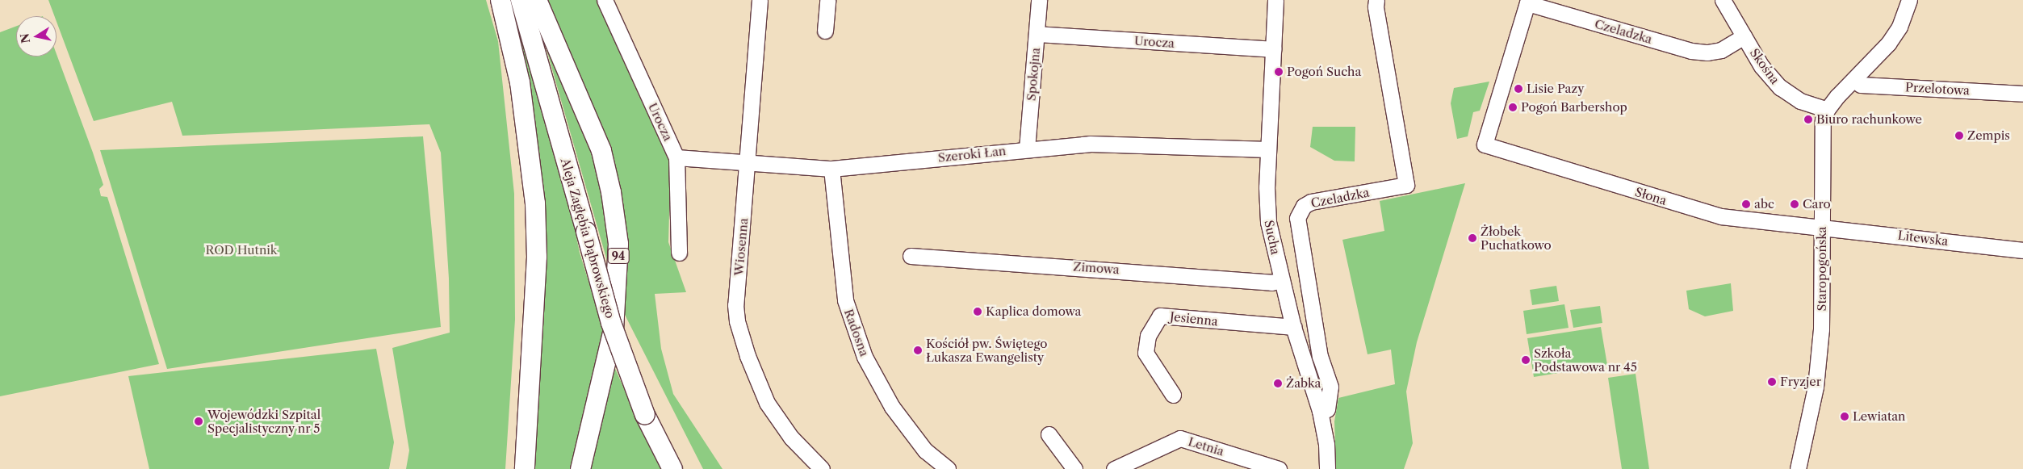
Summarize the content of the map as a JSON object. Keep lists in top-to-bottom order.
{
  "streets": {
    "main road": ["Aleja Zagłębia Dąbrowskiego", "94"],
    "street": [
      "Czeladzka",
      "Urocza",
      "Skośna",
      "Spokojna",
      "Przelotowa",
      "Szeroki Łan",
      "Słona",
      "Sucha",
      "Litewska",
      "Wiosenna",
      "Zimowa",
      "Staropogońska",
      "Jesienna",
      "Radosna",
      "Letnia"
    ]
  },
  "crossings": [
    ["Czeladzka", "Skośna"],
    ["Czeladzka", "Słona"],
    ["Czeladzka", "Sucha"],
    ["Urocza", "Spokojna"],
    ["Urocza", "Szeroki Łan"],
    ["Urocza", "Sucha"],
    ["Skośna", "Staropogońska"],
    ["Spokojna", "Szeroki Łan"],
    ["Przelotowa", "Staropogońska"],
    ["Szeroki Łan", "Sucha"],
    ["Szeroki Łan", "Wiosenna"],
    ["Szeroki Łan", "Radosna"],
    ["Słona", "Litewska"],
    ["Słona", "Staropogońska"],
    ["Sucha", "Zimowa"],
    ["Sucha", "Jesienna"],
    ["Litewska", "Staropogońska"]
  ],
  "parks": ["ROD Hutnik"],
  "places": [
    "Pogoń Sucha",
    "Lisie Pazy",
    "Pogoń Barbershop",
    "Biuro rachunkowe",
    "Zempis",
    "abc",
    "Caro",
    "Żłobek Puchatkowo",
    "Kaplica domowa",
    "Kościół pw. Świętego Łukasza Ewangelisty",
    "Szkoła Podstawowa nr 45",
    "Fryzjer",
    "Żabka",
    "Lewiatan",
    "Wojewódzki Szpital Specjalistyczny nr 5"
  ],
  "north": "left"
}
